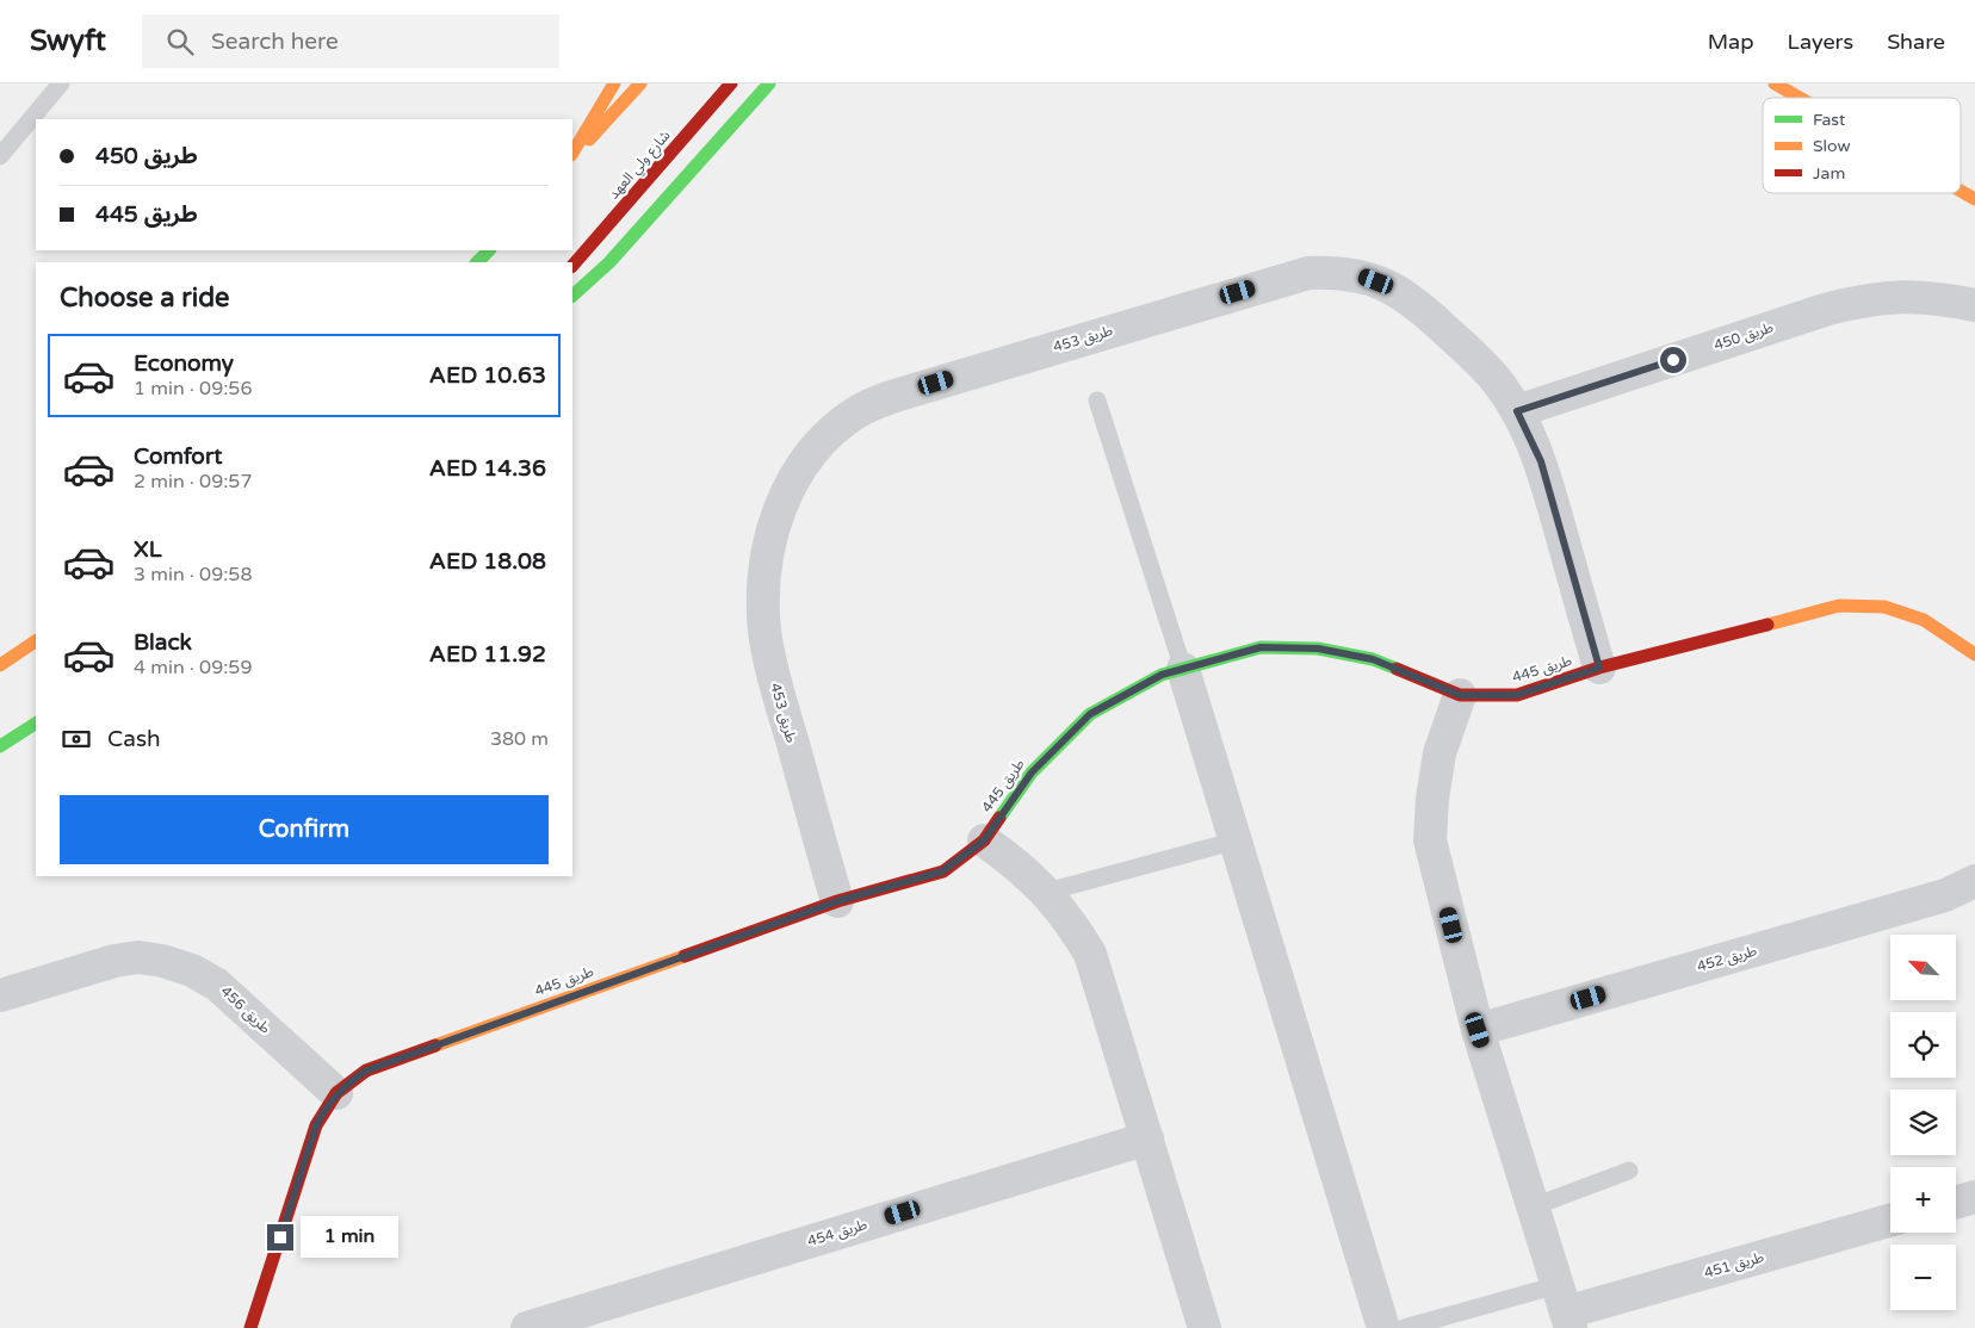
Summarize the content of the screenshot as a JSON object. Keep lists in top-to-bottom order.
{
  "streets": {
    "main road": ["شارع ولي العهد", "طريق 445"],
    "street": [
      "طريق 450",
      "طريق 453",
      "طريق 452",
      "طريق 456",
      "طريق 454",
      "طريق 451"
    ]
  },
  "crossings": [
    ["طريق 450", "طريق 453"],
    ["طريق 453", "طريق 445"],
    ["طريق 445", "طريق 456"]
  ],
  "legend": ["Fast", "Slow", "Jam"],
  "north": "top left",
  "page": {
    "header": "Swyft",
    "search": "Search here",
    "nav": ["Map", "Layers", "Share"],
    "banner": ["طريق 450", "طريق 445"],
    "heading": "Choose a ride",
    "list": [
      {
        "name": "Economy",
        "note": "1 min · 09:56",
        "value": "AED 10.63"
      },
      {
        "name": "Comfort",
        "note": "2 min · 09:57",
        "value": "AED 14.36"
      },
      {
        "name": "XL",
        "note": "3 min · 09:58",
        "value": "AED 18.08"
      },
      {
        "name": "Black",
        "note": "4 min · 09:59",
        "value": "AED 11.92"
      }
    ],
    "pay": ["Cash", "380 m"],
    "buttons": "Confirm",
    "map_buttons": ["+", "−"],
    "bubble": "1 min"
  }
}
